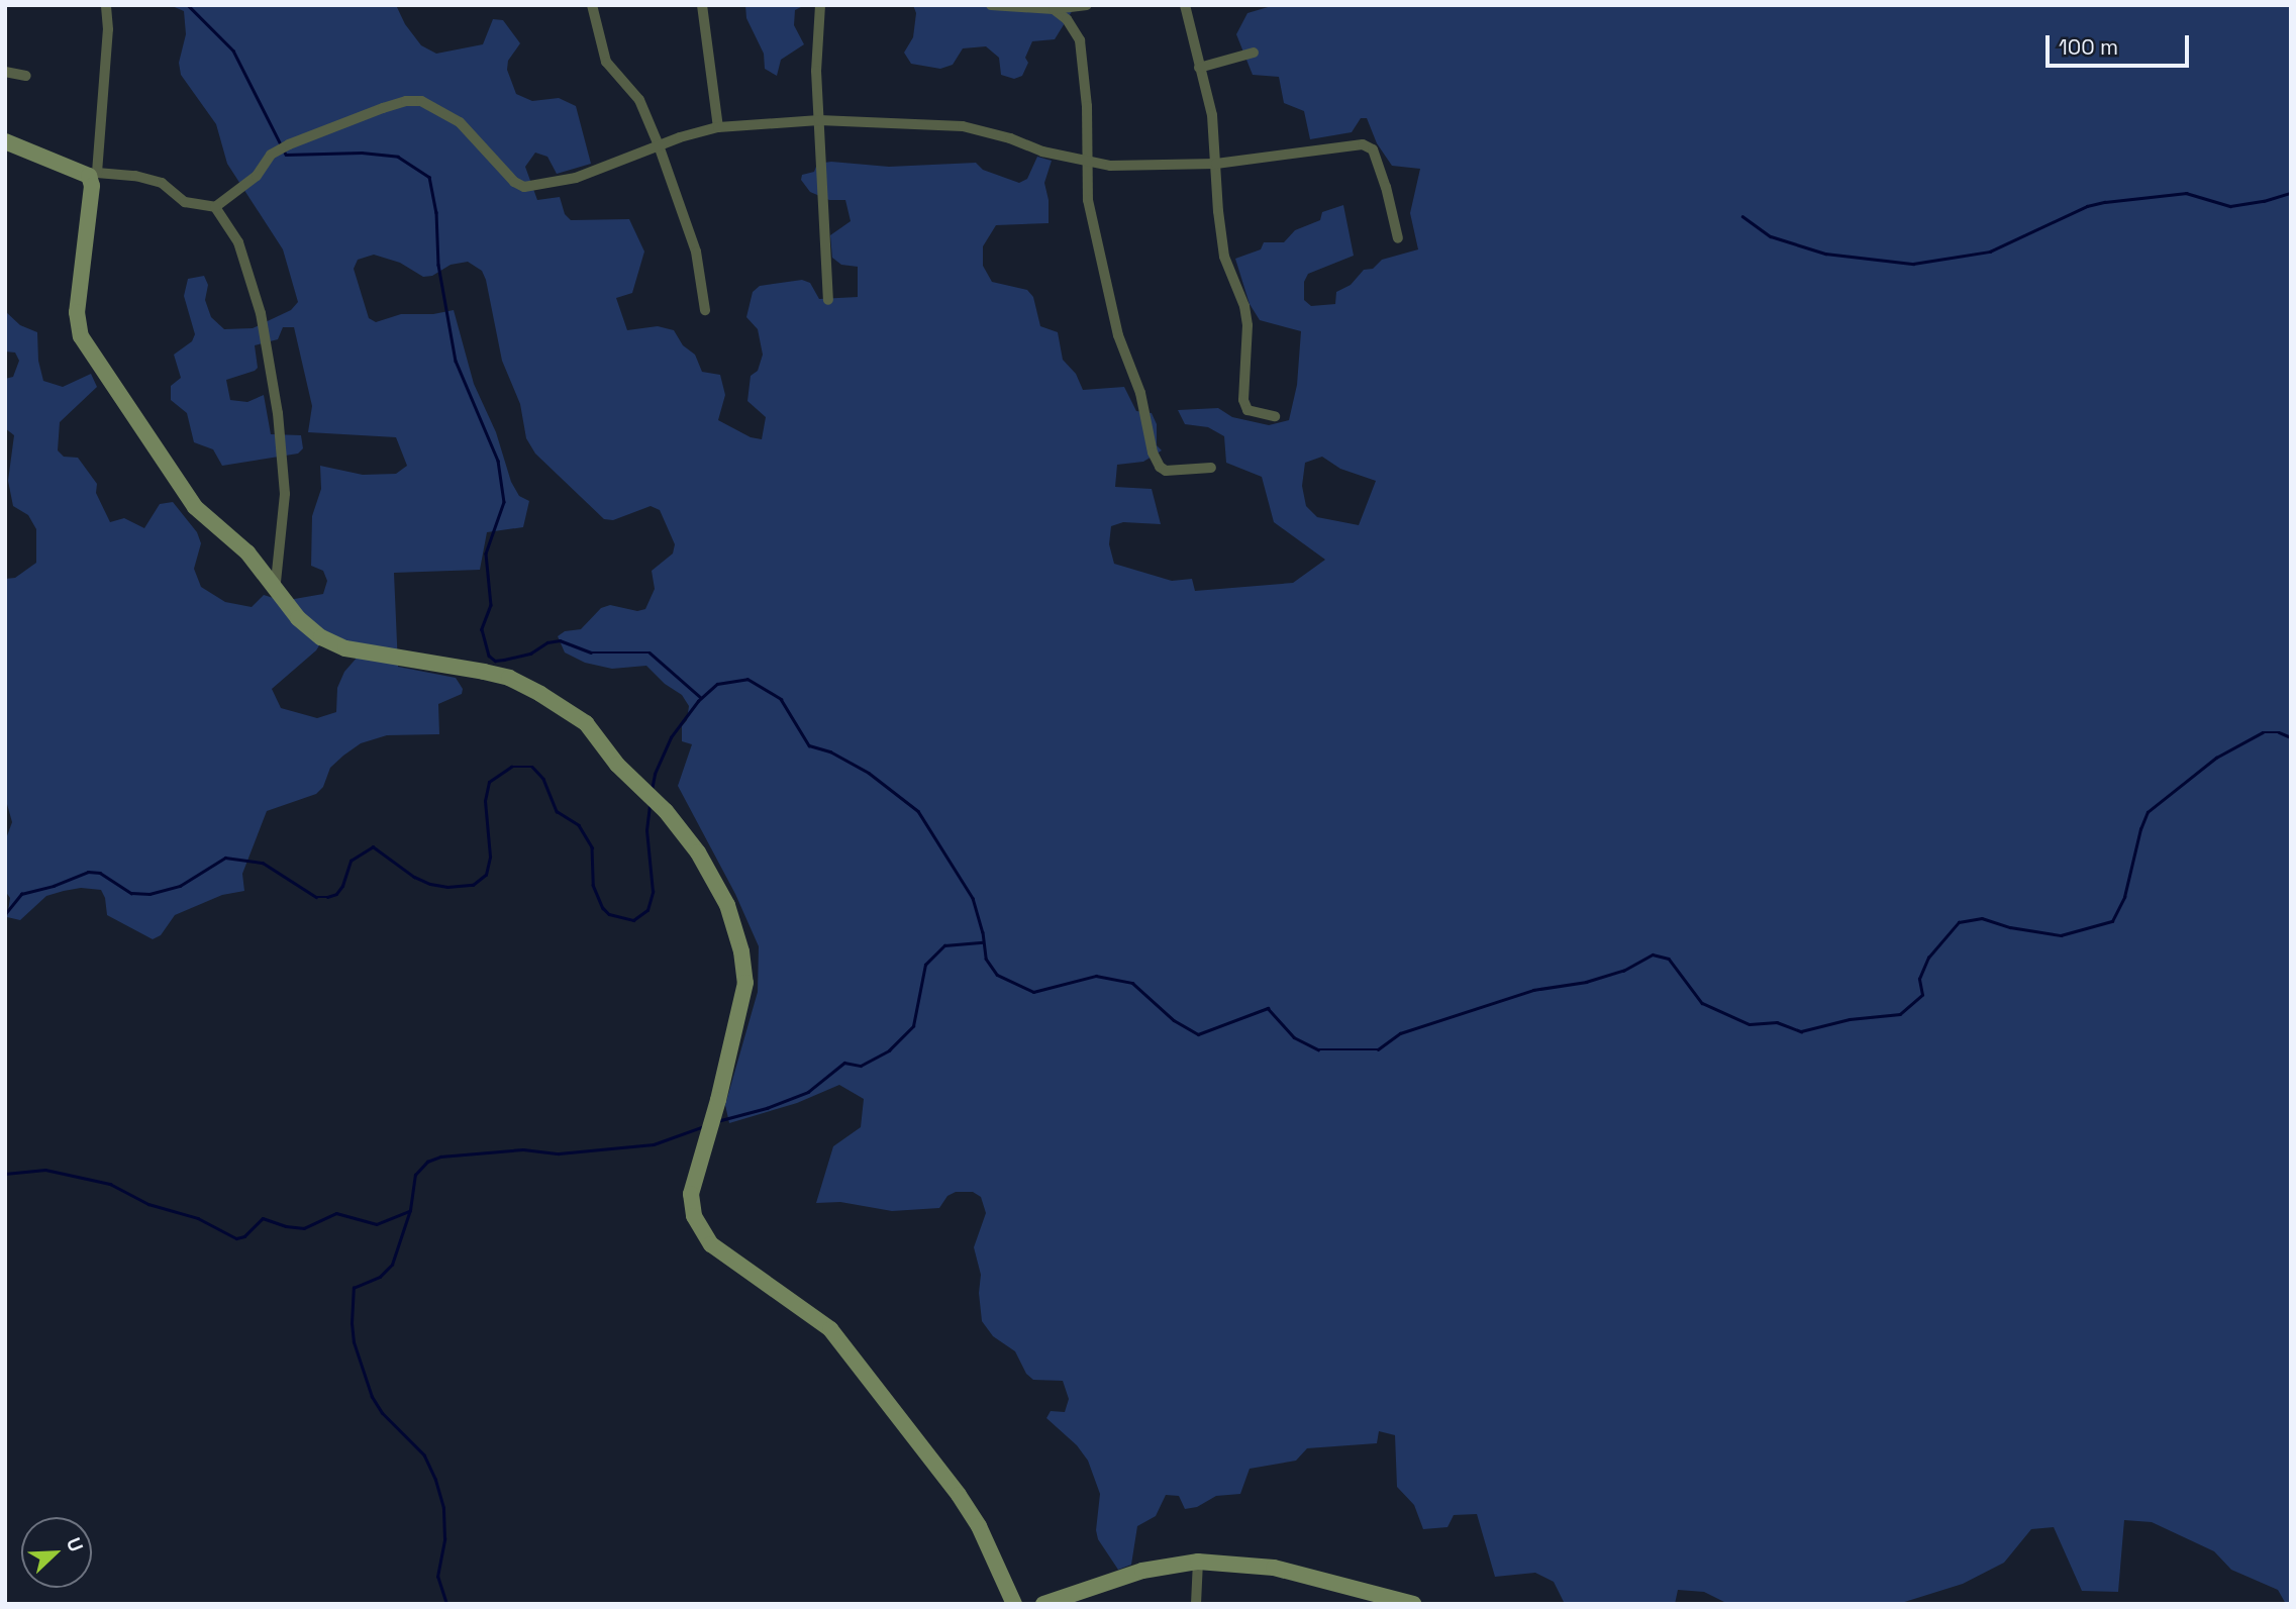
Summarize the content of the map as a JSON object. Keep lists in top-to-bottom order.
{
  "scale_bar": "100 m",
  "north": "top right"
}
